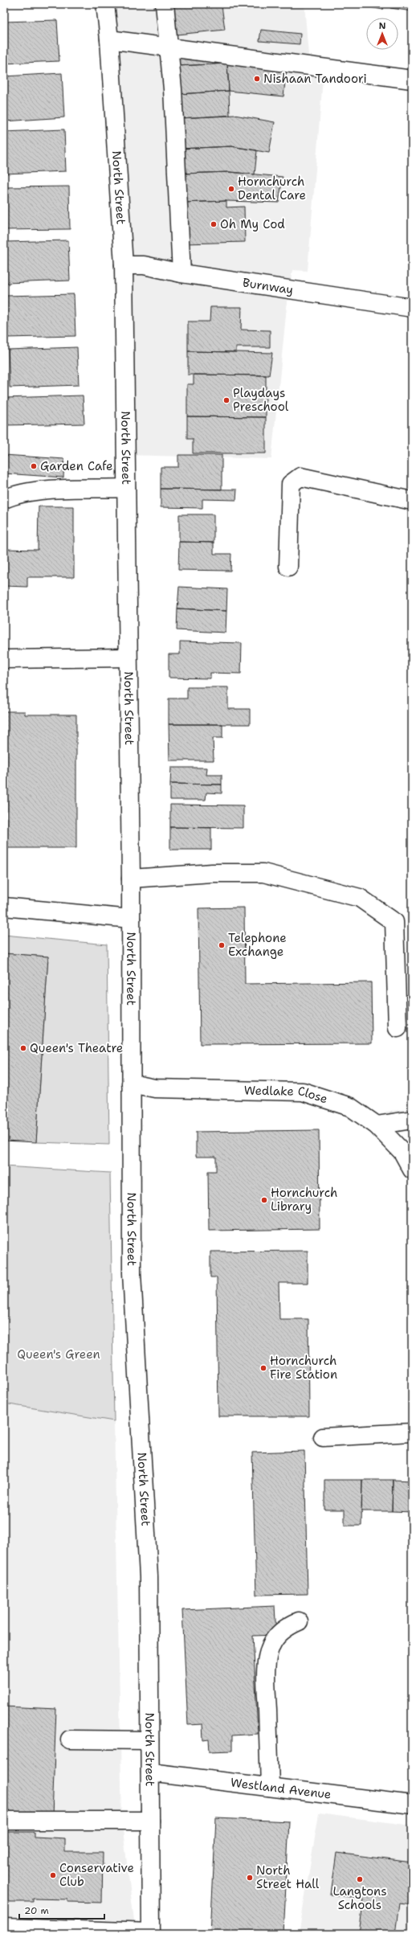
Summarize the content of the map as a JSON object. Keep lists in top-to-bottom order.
{
  "streets": {
    "street": [
      "North Street",
      "Burnway",
      "Wedlake Close",
      "Westland Avenue"
    ]
  },
  "crossings": [
    ["North Street", "Burnway"],
    ["North Street", "Wedlake Close"],
    ["North Street", "Westland Avenue"]
  ],
  "parks": ["Queen's Green"],
  "places": [
    "Nishaan Tandoori",
    "Hornchurch Dental Care",
    "Oh My Cod",
    "Playdays Preschool",
    "Garden Cafe",
    "Telephone Exchange",
    "Queen's Theatre",
    "Hornchurch Library",
    "Hornchurch Fire Station",
    "Conservative Club",
    "North Street Hall",
    "Langtons Schools"
  ],
  "scale_bar": "20 m",
  "north": "top"
}
